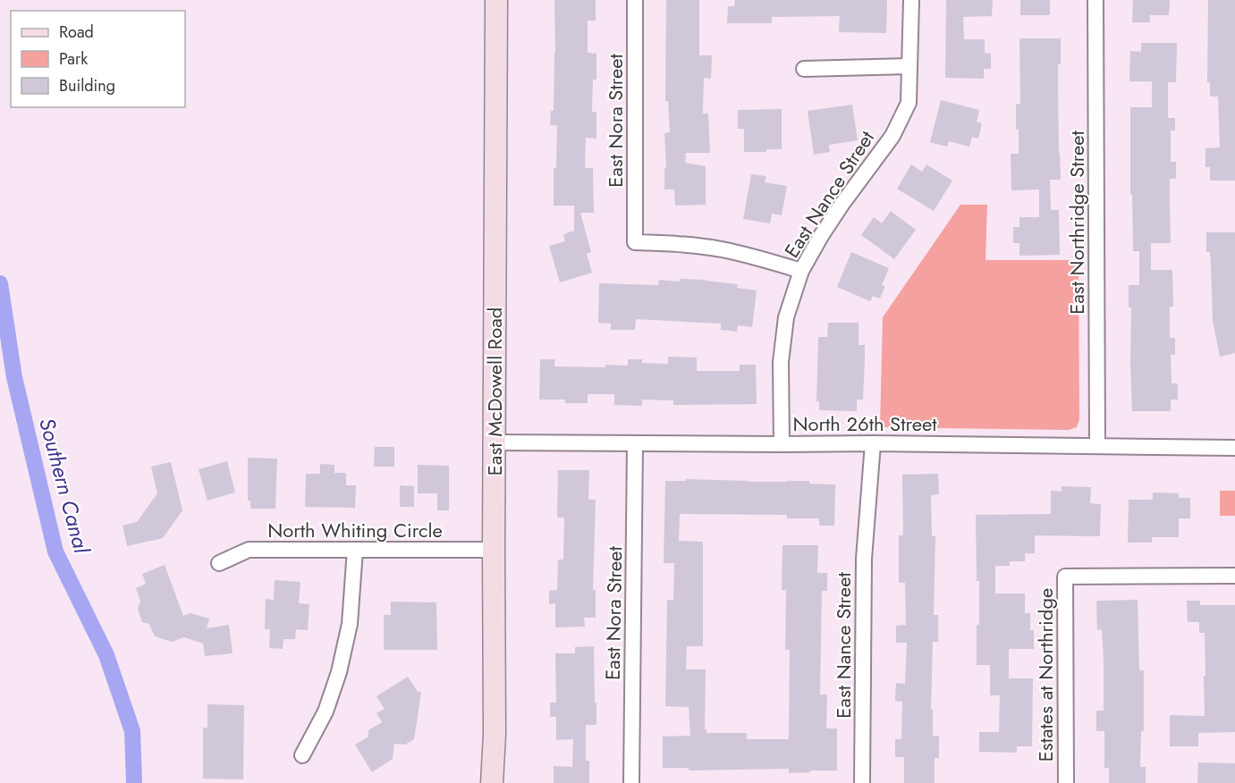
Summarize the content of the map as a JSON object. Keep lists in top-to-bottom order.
{
  "streets": {
    "main road": ["East McDowell Road"],
    "street": [
      "East Nora Street",
      "East Nance Street",
      "East Northridge Street",
      "North 26th Street",
      "North Whiting Circle",
      "Estates at Northridge"
    ]
  },
  "crossings": [
    ["East Nora Street", "East Nance Street"],
    ["East Nora Street", "North 26th Street"],
    ["East Nance Street", "North 26th Street"],
    ["East Northridge Street", "North 26th Street"],
    ["East McDowell Road", "North 26th Street"],
    ["East McDowell Road", "North Whiting Circle"]
  ],
  "water": ["Southern Canal"],
  "legend": ["Road", "Park", "Building"]
}
